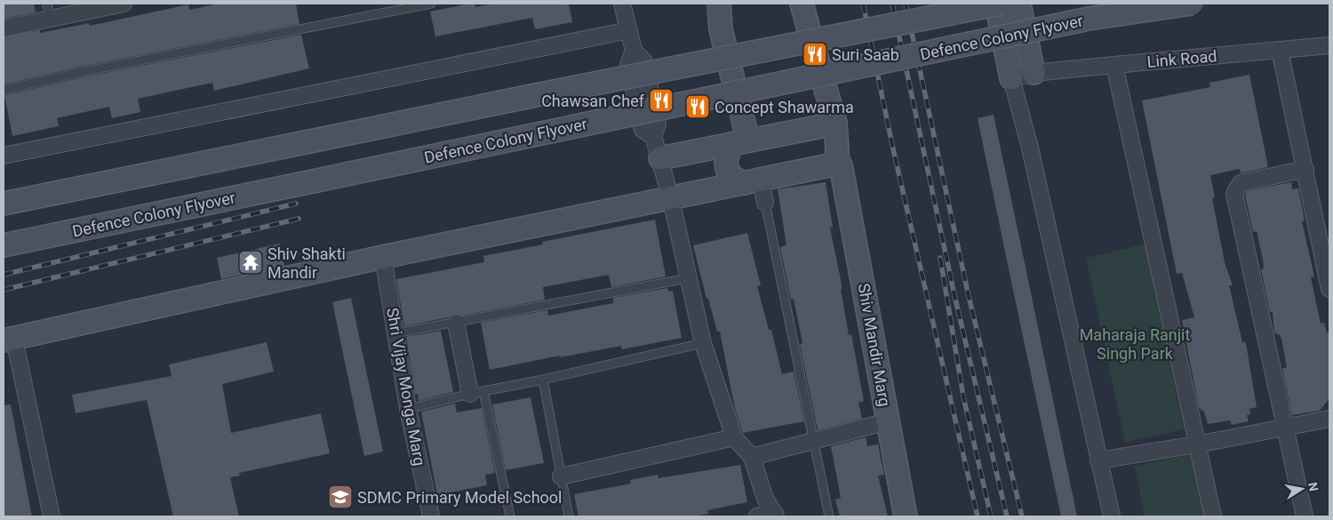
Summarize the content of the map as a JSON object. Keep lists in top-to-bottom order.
{
  "streets": {
    "main road": ["Defence Colony Flyover", "Shiv Mandir Marg"],
    "street": ["Link Road", "Shri Vijay Monga Marg"]
  },
  "parks": ["Maharaja Ranjit Singh Park"],
  "places": {
    "restaurant": ["Suri Saab", "Chawsan Chef", "Concept Shawarma"],
    "temple": ["Shiv Shakti Mandir"],
    "school or university": ["SDMC Primary Model School"]
  },
  "north": "right"
}
